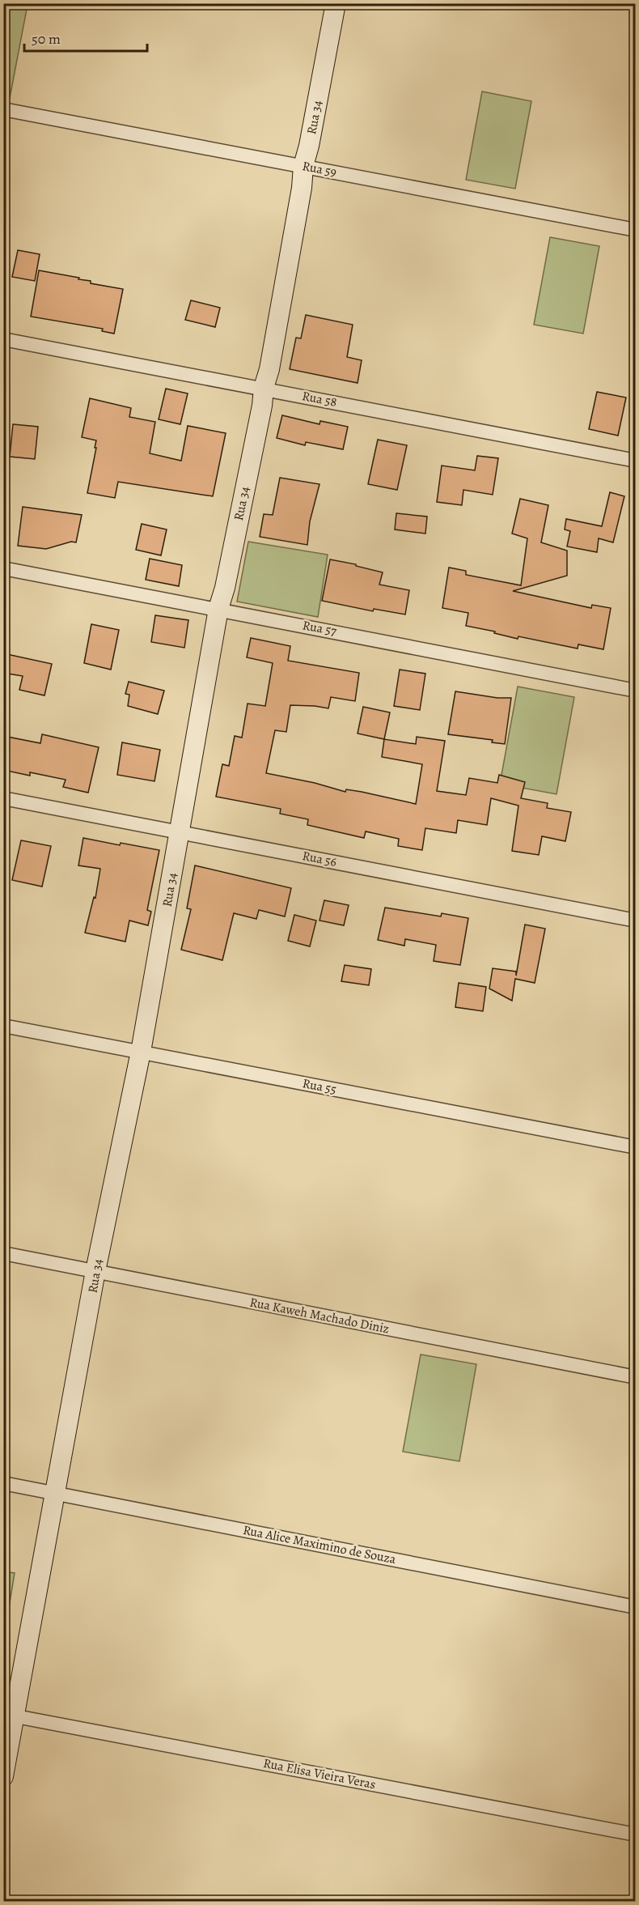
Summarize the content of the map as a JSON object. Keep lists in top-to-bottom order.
{
  "streets": {
    "street": [
      "Rua 34",
      "Rua 59",
      "Rua 58",
      "Rua 57",
      "Rua 56",
      "Rua 55",
      "Rua Kaweh Machado Diniz",
      "Rua Alice Maximino de Souza",
      "Rua Elisa Vieira Veras"
    ]
  },
  "crossings": [
    ["Rua 34", "Rua 59"],
    ["Rua 34", "Rua 58"],
    ["Rua 34", "Rua 57"],
    ["Rua 34", "Rua 56"],
    ["Rua 34", "Rua 55"],
    ["Rua 34", "Rua Kaweh Machado Diniz"],
    ["Rua 34", "Rua Alice Maximino de Souza"],
    ["Rua 34", "Rua Elisa Vieira Veras"]
  ],
  "scale_bar": "50 m"
}
